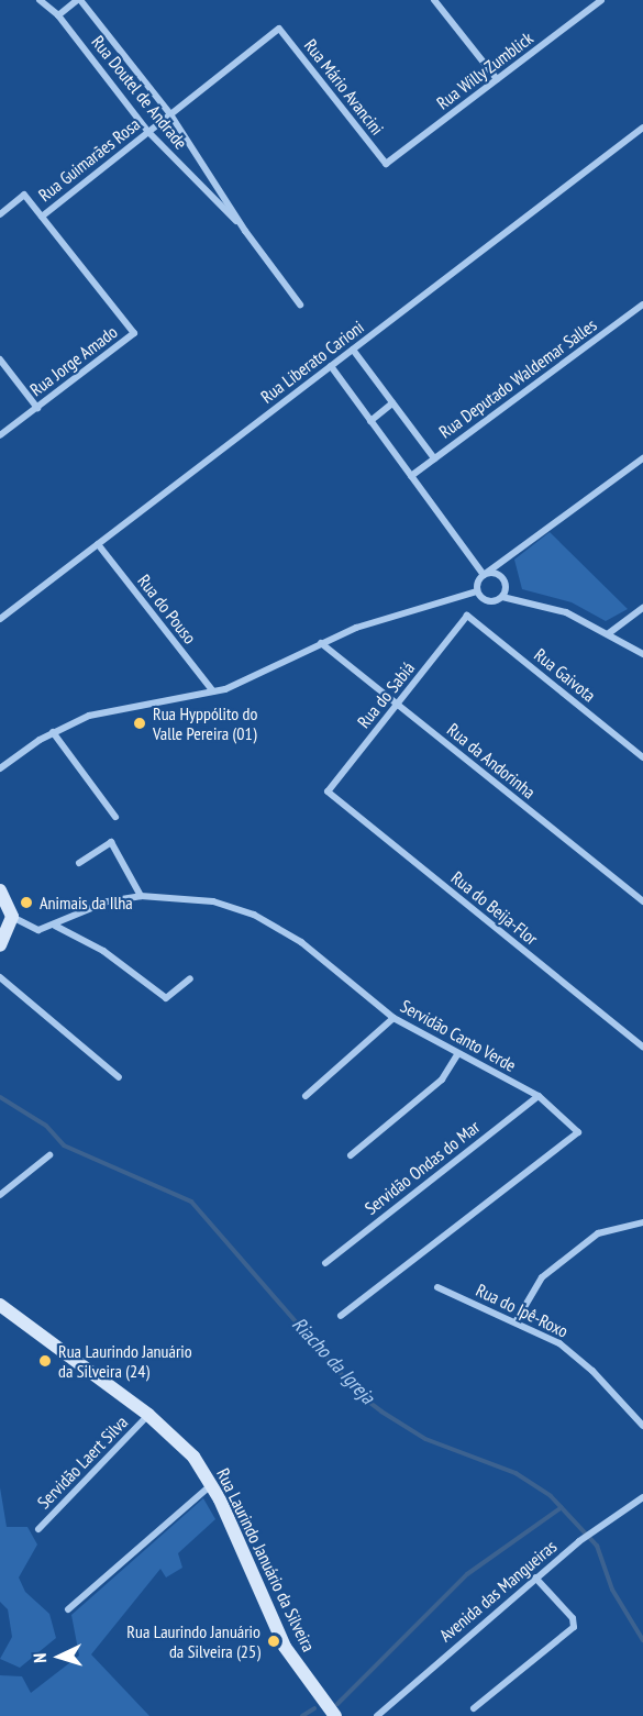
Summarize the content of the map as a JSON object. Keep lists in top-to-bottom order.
{
  "streets": {
    "main road": ["Rua Laurindo Januário da Silveira"],
    "street": [
      "Rua Willy Zumblick",
      "Rua Mário Avancini",
      "Rua Doutel de Andrade",
      "Rua Guimarães Rosa",
      "Rua Jorge Amado",
      "Rua Liberato Carioni",
      "Rua Deputado Waldemar Salles",
      "Rua do Pouso",
      "Rua Gaivota",
      "Rua do Sabiá",
      "Rua da Andorinha",
      "Rua do Beija-Flor",
      "Servidão Canto Verde",
      "Servidão Ondas do Mar",
      "Rua do Ipê-Roxo",
      "Servidão Laert Silva",
      "Avenida das Mangueiras"
    ]
  },
  "crossings": [
    ["Rua Willy Zumblick", "Rua Mário Avancini"],
    ["Rua Mário Avancini", "Rua Guimarães Rosa"],
    ["Rua Doutel de Andrade", "Rua Guimarães Rosa"],
    ["Rua Guimarães Rosa", "Rua Jorge Amado"],
    ["Rua Liberato Carioni", "Rua do Pouso"],
    ["Rua Gaivota", "Rua do Sabiá"],
    ["Rua do Sabiá", "Rua da Andorinha"],
    ["Rua do Sabiá", "Rua do Beija-Flor"],
    ["Servidão Canto Verde", "Servidão Ondas do Mar"],
    ["Servidão Laert Silva", "Rua Laurindo Januário da Silveira"]
  ],
  "water": ["Riacho da Igreja"],
  "places": [
    "Rua Hyppólito do Valle Pereira (01)",
    "Animais da Ilha",
    "Rua Laurindo Januário da Silveira (24)",
    "Rua Laurindo Januário da Silveira (25)"
  ],
  "north": "left"
}
